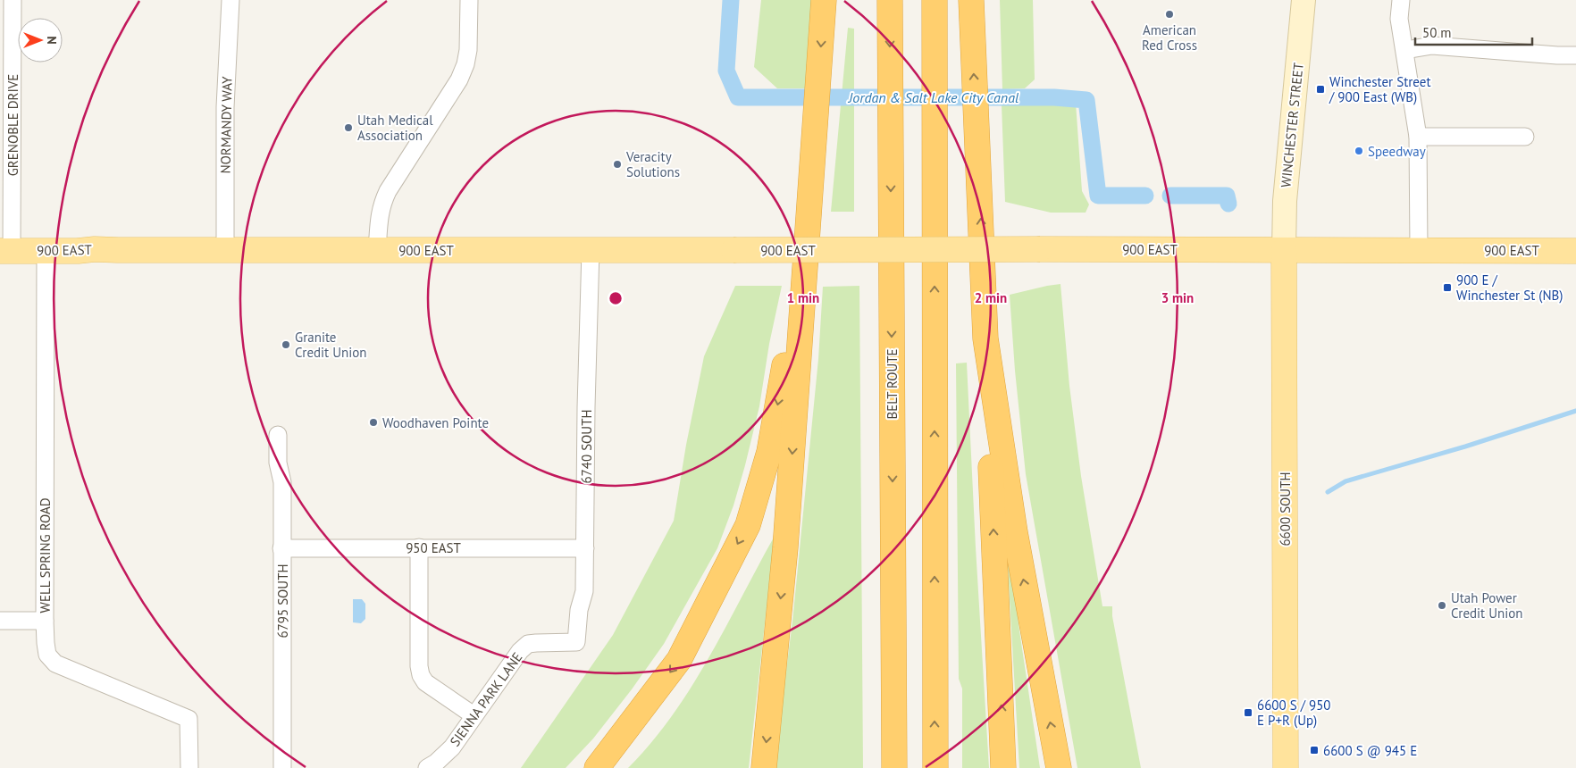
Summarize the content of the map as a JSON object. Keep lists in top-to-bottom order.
{
  "streets": {
    "highway": ["BELT ROUTE"],
    "main road": ["WINCHESTER STREET", "900 EAST", "6600 SOUTH"],
    "street": [
      "GRENOBLE DRIVE",
      "NORMANDY WAY",
      "6740 SOUTH",
      "950 EAST",
      "WELL SPRING ROAD",
      "6795 SOUTH",
      "SIENNA PARK LANE"
    ]
  },
  "crossings": [
    ["GRENOBLE DRIVE", "900 EAST"],
    ["NORMANDY WAY", "900 EAST"],
    ["WINCHESTER STREET", "900 EAST"],
    ["WINCHESTER STREET", "6600 SOUTH"],
    ["900 EAST", "6740 SOUTH"],
    ["900 EAST", "6600 SOUTH"],
    ["900 EAST", "WELL SPRING ROAD"],
    ["6740 SOUTH", "950 EAST"],
    ["6740 SOUTH", "SIENNA PARK LANE"],
    ["950 EAST", "6795 SOUTH"]
  ],
  "water": ["Jordan & Salt Lake City Canal"],
  "places": {
    "other": [
      "American Red Cross",
      "Utah Medical Association",
      "Speedway",
      "Veracity Solutions",
      "Granite Credit Union",
      "Woodhaven Pointe",
      "Utah Power Credit Union"
    ],
    "transit": [
      "Winchester Street / 900 East (WB)",
      "900 E / Winchester St (NB)",
      "6600 S / 950 E P+R (Up)",
      "6600 S @ 945 E"
    ]
  },
  "scale_bar": "50 m",
  "north": "right",
  "rings": ["1 min", "2 min", "3 min"]
}
